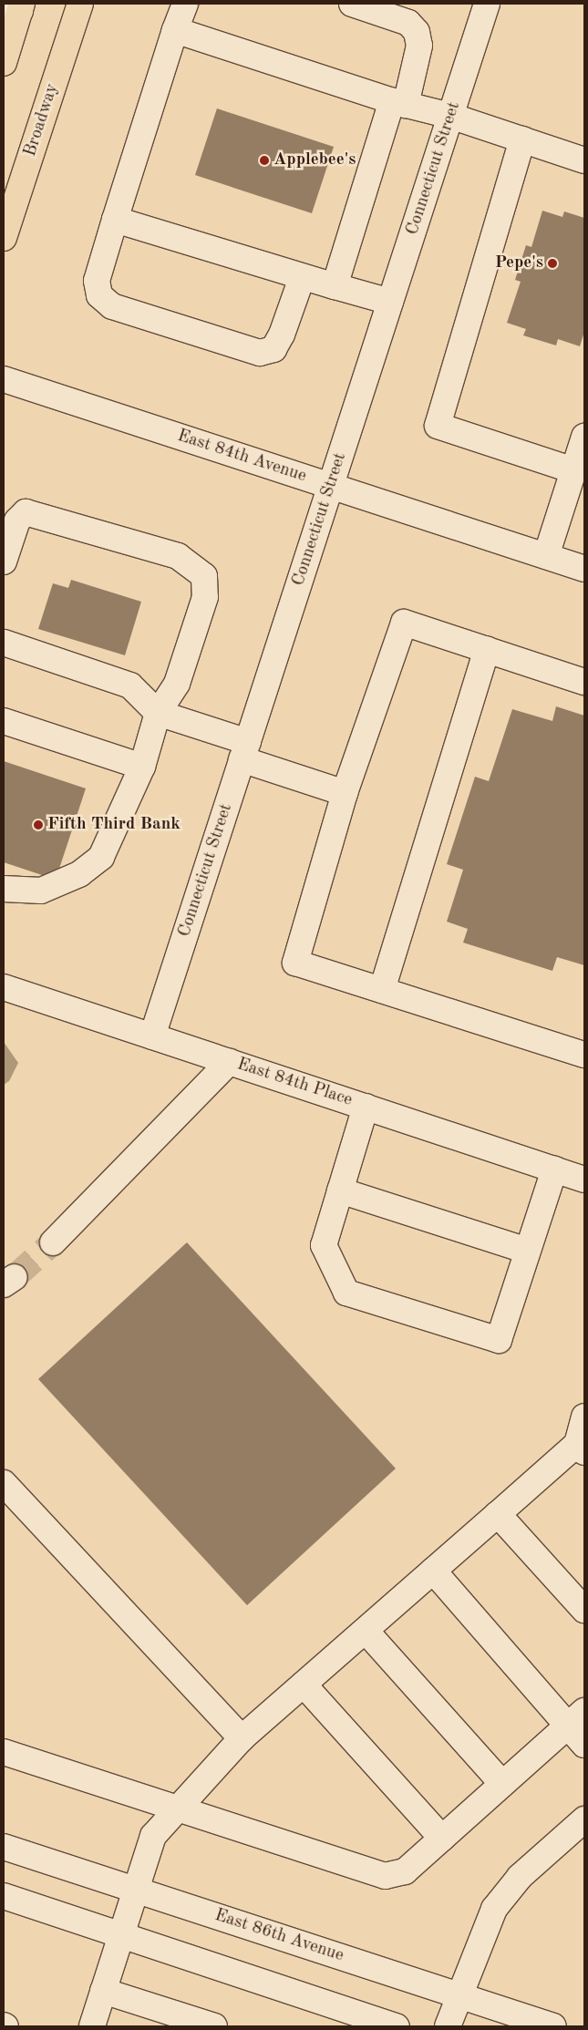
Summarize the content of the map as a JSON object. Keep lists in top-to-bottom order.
{
  "streets": {
    "main road": ["Broadway"],
    "street": [
      "Connecticut Street",
      "East 84th Avenue",
      "East 84th Place",
      "East 86th Avenue"
    ]
  },
  "crossings": [
    ["Connecticut Street", "East 84th Avenue"],
    ["Connecticut Street", "East 84th Place"]
  ],
  "places": ["Applebee's", "Pepe's", "Fifth Third Bank"]
}
